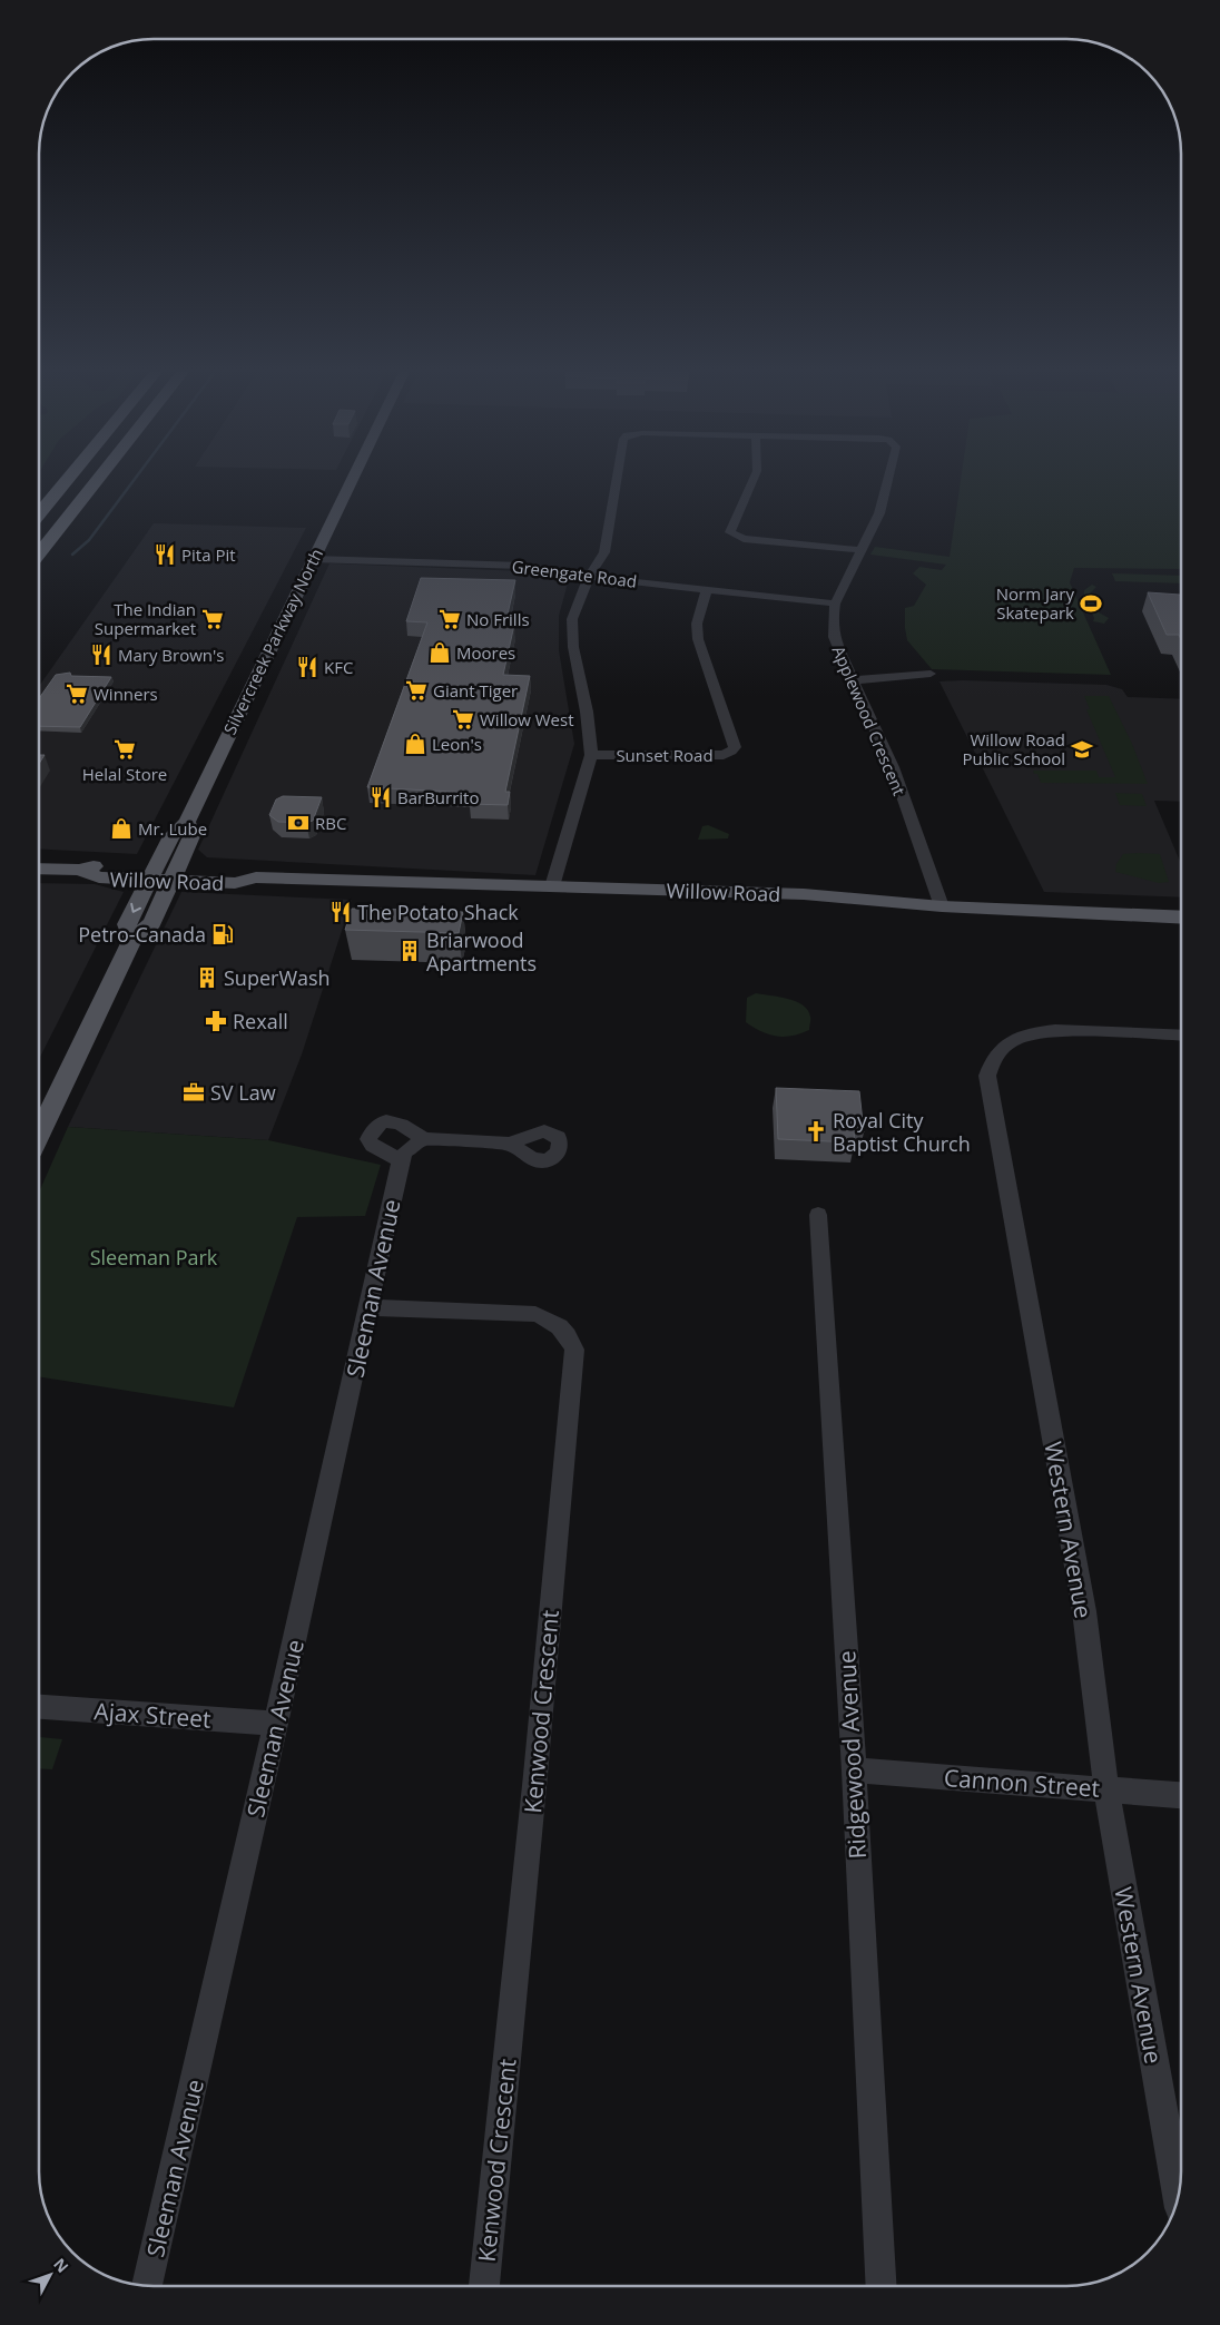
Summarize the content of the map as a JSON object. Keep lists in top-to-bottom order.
{
  "streets": {
    "main road": ["Silvercreek Parkway North", "Willow Road"],
    "street": [
      "Greengate Road",
      "Applewood Crescent",
      "Sunset Road",
      "Sleeman Avenue",
      "Western Avenue",
      "Kenwood Crescent",
      "Ajax Street",
      "Ridgewood Avenue",
      "Cannon Street"
    ]
  },
  "crossings": [
    ["Greengate Road", "Silvercreek Parkway North"],
    ["Greengate Road", "Applewood Crescent"],
    ["Greengate Road", "Sunset Road"],
    ["Silvercreek Parkway North", "Willow Road"],
    ["Applewood Crescent", "Sunset Road"],
    ["Applewood Crescent", "Willow Road"],
    ["Sleeman Avenue", "Kenwood Crescent"],
    ["Sleeman Avenue", "Ajax Street"],
    ["Western Avenue", "Cannon Street"],
    ["Ridgewood Avenue", "Cannon Street"]
  ],
  "parks": ["Sleeman Park"],
  "places": {
    "restaurant": [
      "Pita Pit",
      "Mary Brown's",
      "KFC",
      "BarBurrito",
      "The Potato Shack"
    ],
    "sports": ["Norm Jary Skatepark"],
    "supermarket": [
      "The Indian Supermarket",
      "No Frills",
      "Giant Tiger",
      "Winners",
      "Willow West",
      "Helal Store"
    ],
    "shop": ["Moores", "Leon's", "Mr. Lube"],
    "school or university": ["Willow Road Public School"],
    "bank": ["RBC"],
    "fuel station": ["Petro-Canada"],
    "building": ["Briarwood Apartments", "SuperWash"],
    "pharmacy": ["Rexall"],
    "office": ["SV Law"],
    "church": ["Royal City Baptist Church"]
  },
  "north": "top right"
}
